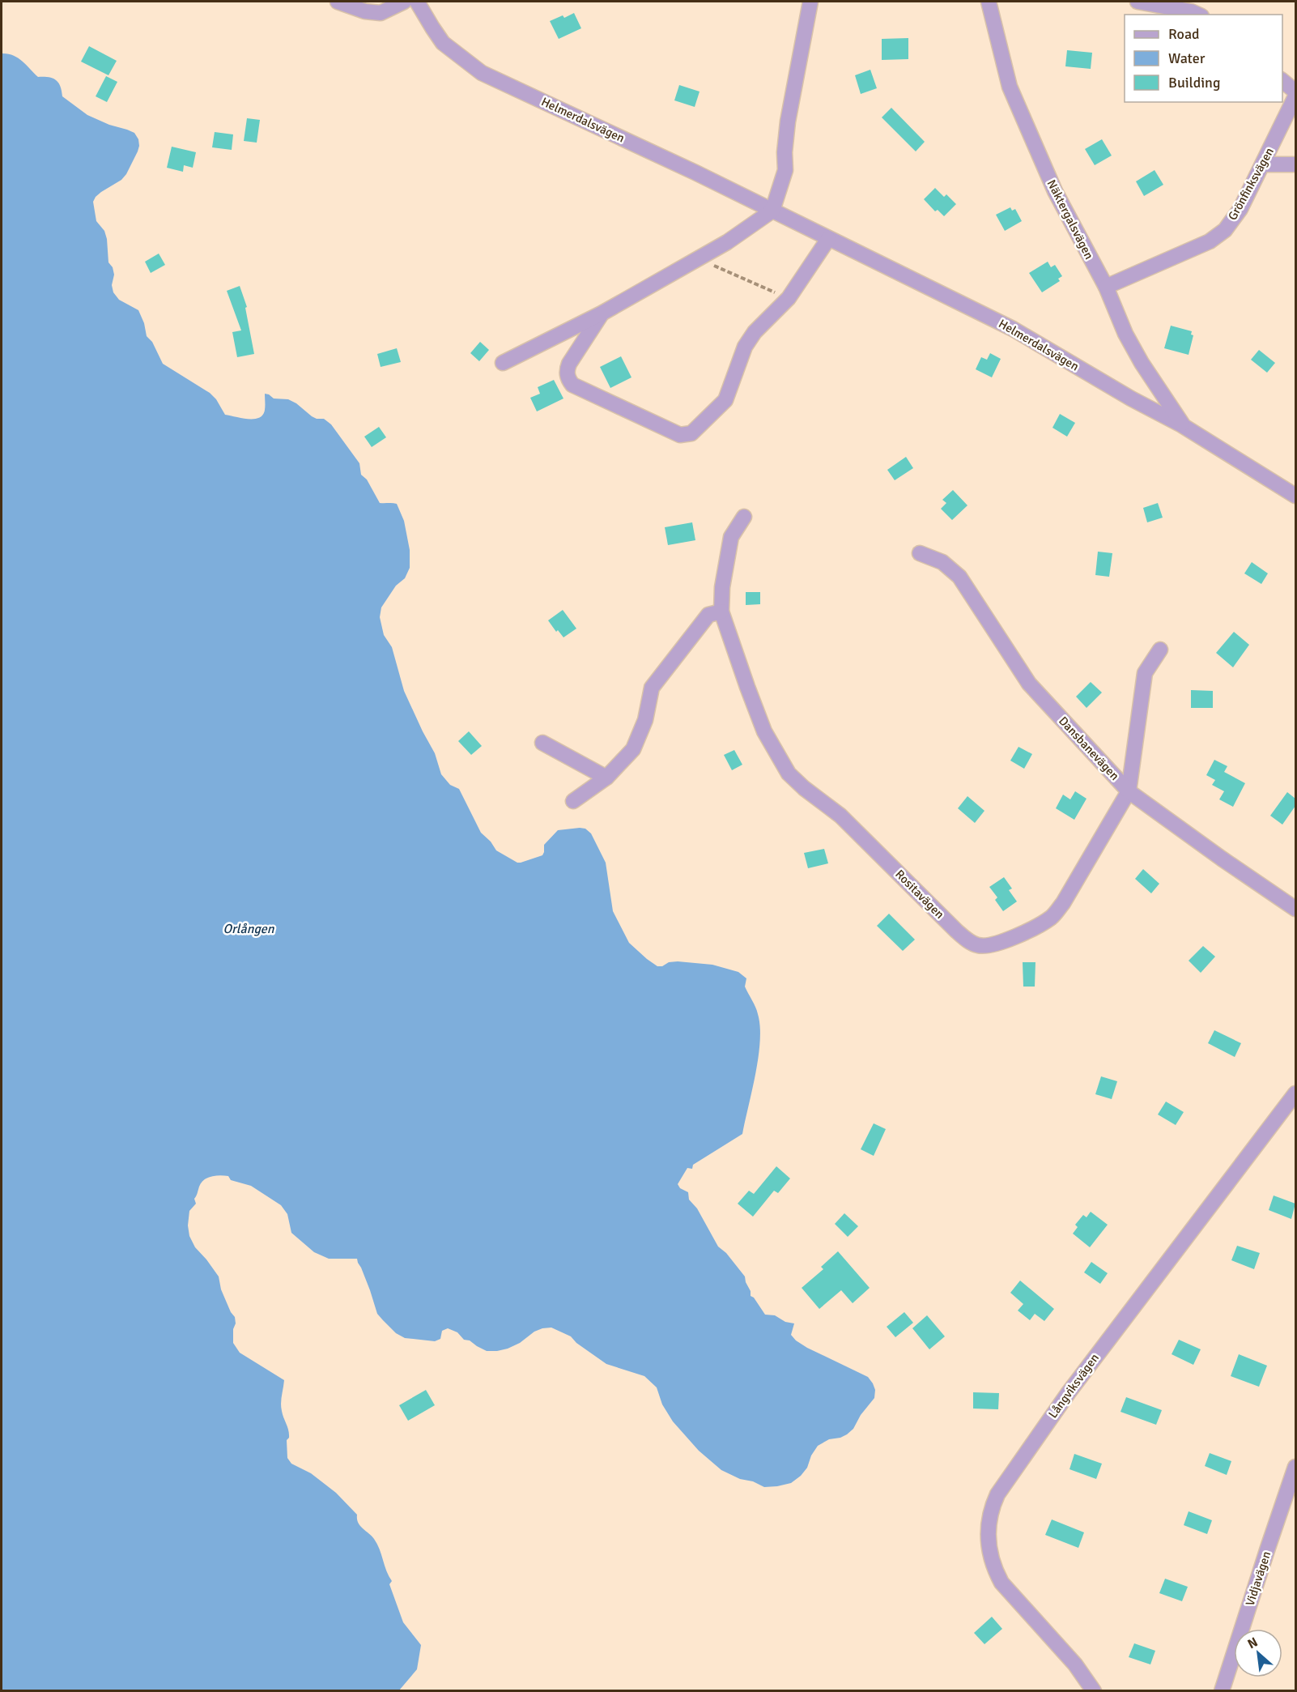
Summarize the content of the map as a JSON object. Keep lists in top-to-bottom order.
{
  "streets": {
    "street": [
      "Helmerdalsvägen",
      "Grönfinksvägen",
      "Näktergalsvägen",
      "Dansbanevägen",
      "Rositavägen",
      "Långviksvägen",
      "Vidjavägen"
    ]
  },
  "crossings": [
    ["Helmerdalsvägen", "Näktergalsvägen"],
    ["Grönfinksvägen", "Näktergalsvägen"],
    ["Dansbanevägen", "Rositavägen"]
  ],
  "water": ["Orlången"],
  "legend": ["Road", "Water", "Building"],
  "north": "top left"
}
